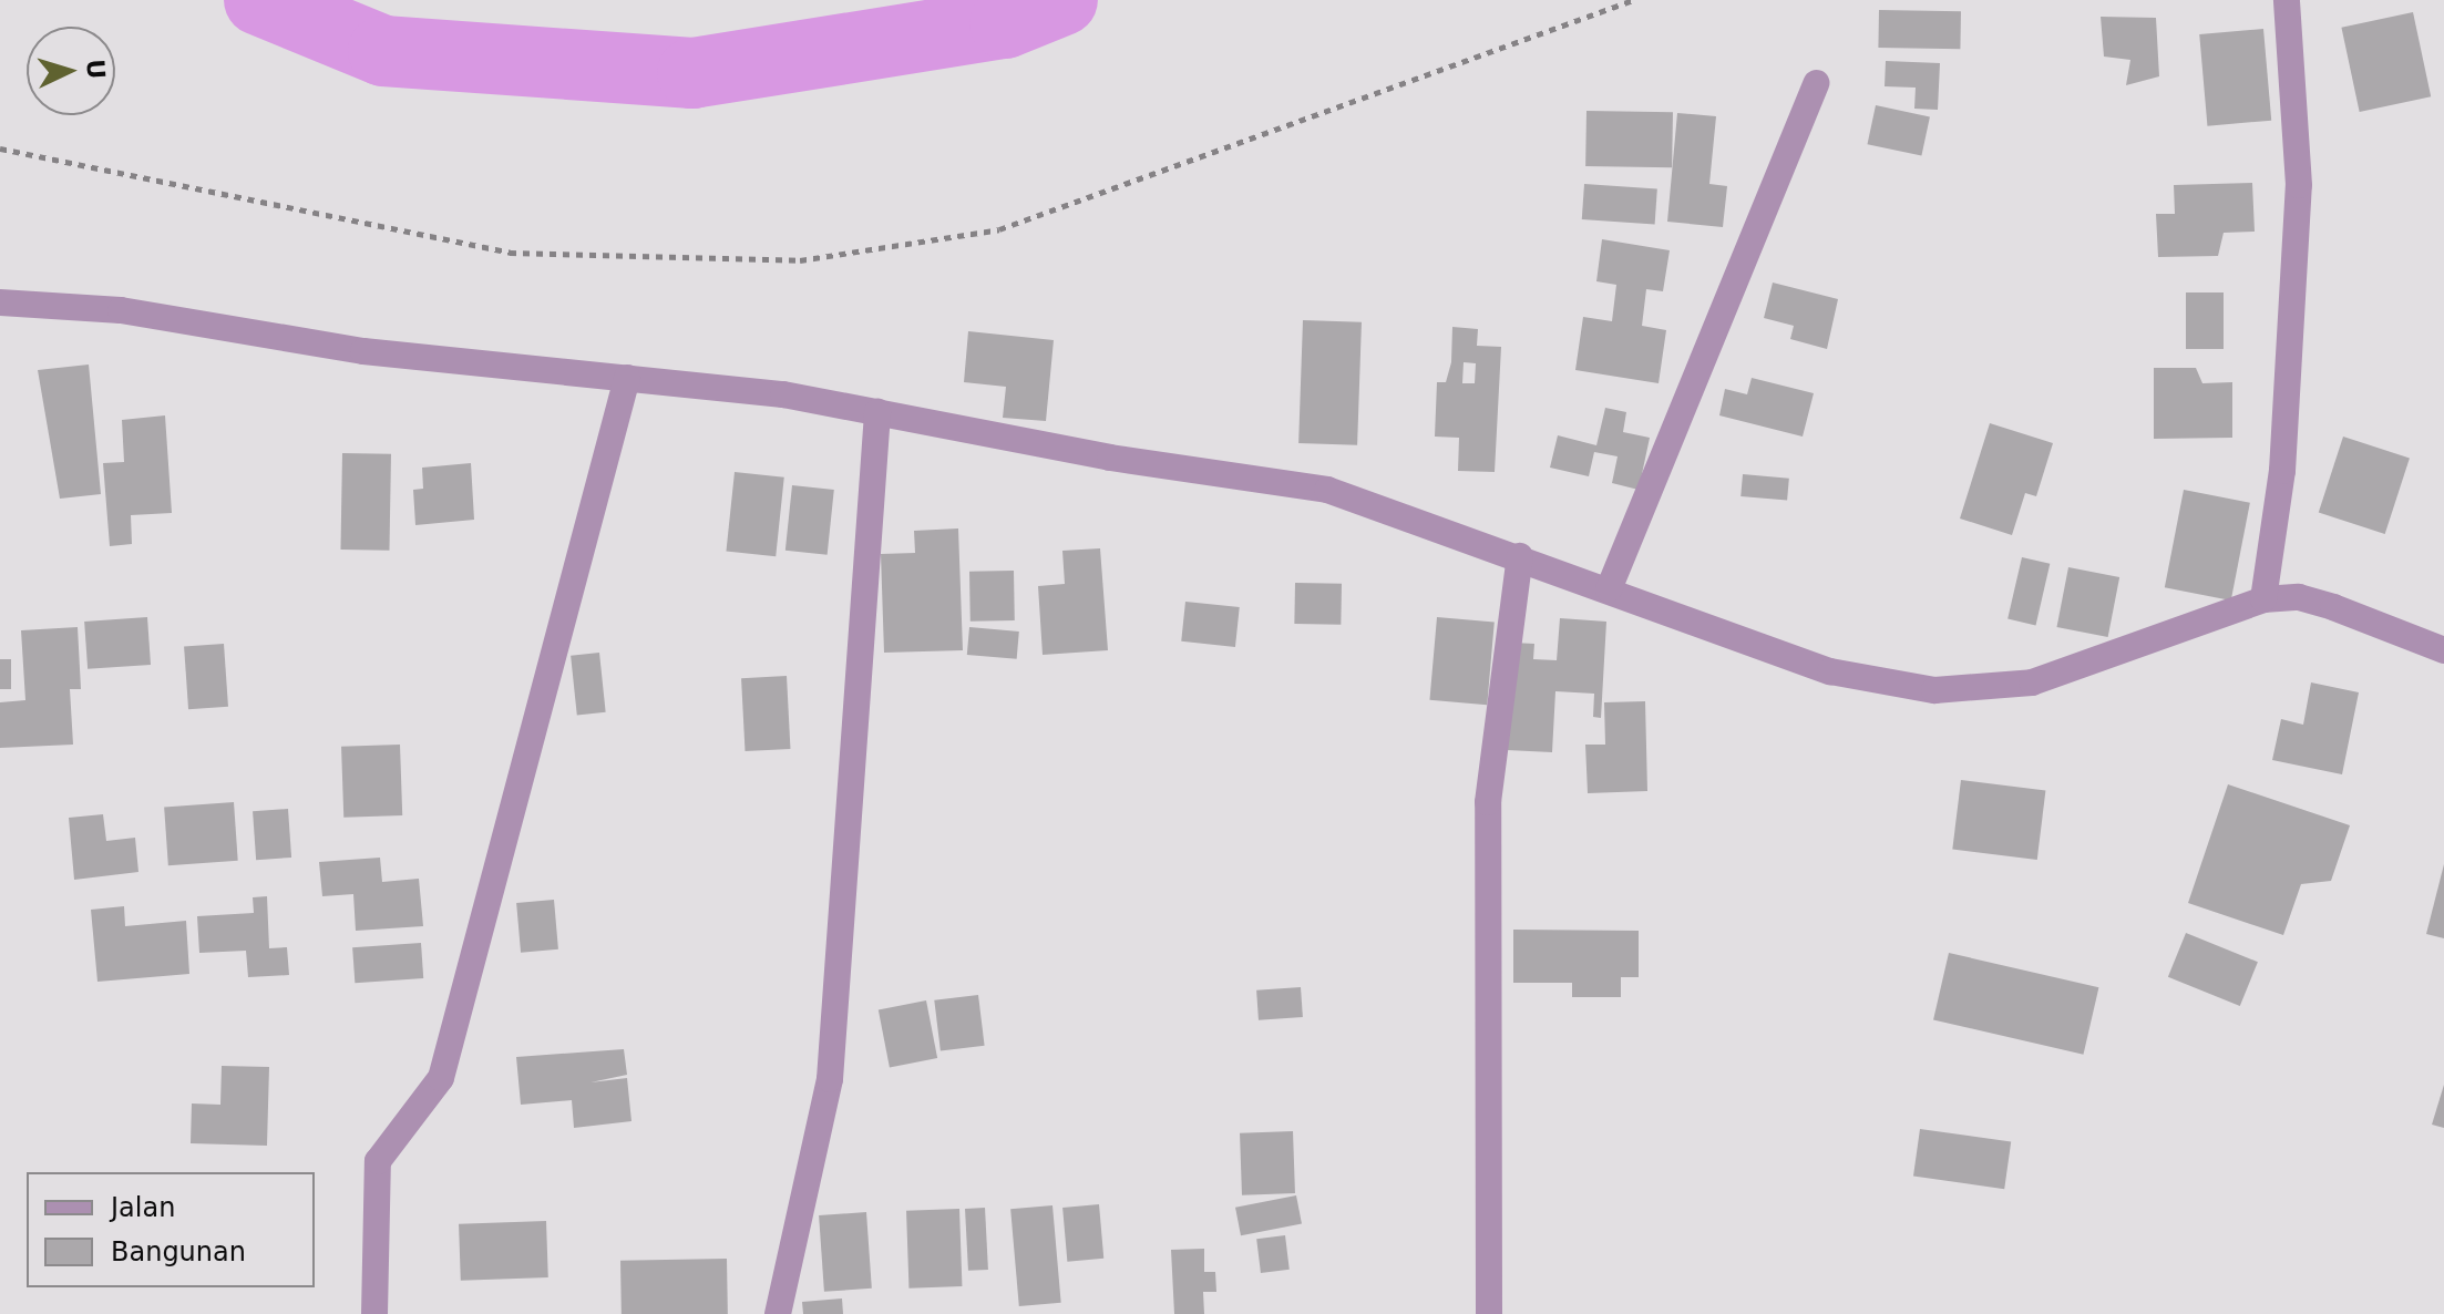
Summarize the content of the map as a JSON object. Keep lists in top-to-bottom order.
{
  "legend": ["Jalan", "Bangunan"],
  "north": "right"
}
